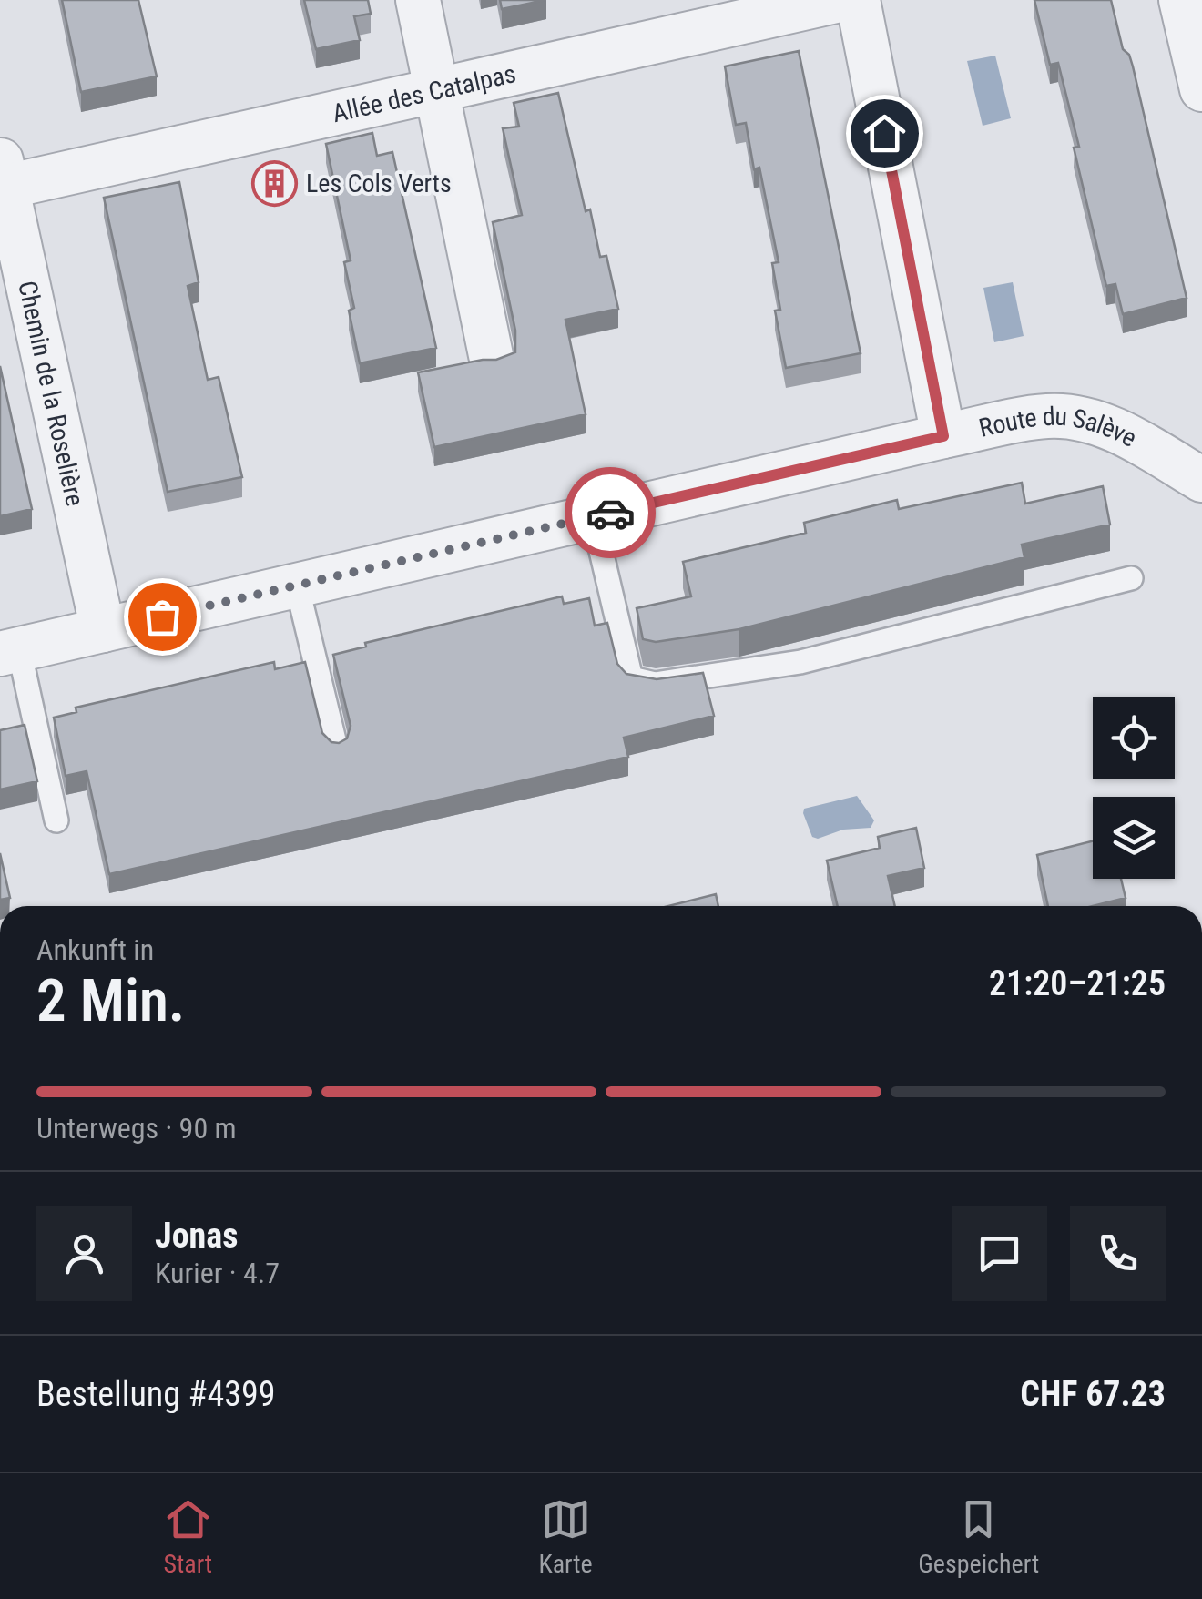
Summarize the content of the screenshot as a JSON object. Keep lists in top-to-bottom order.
{
  "streets": {
    "street": ["Allée des Catalpas", "Chemin de la Roselière", "Route du Salève"]
  },
  "crossings": [
    ["Allée des Catalpas", "Chemin de la Roselière"],
    ["Chemin de la Roselière", "Route du Salève"]
  ],
  "places": {
    "building": ["Les Cols Verts"]
  },
  "page": {
    "heading": ["2 Min.", "Ankunft in", "21:20–21:25"],
    "panel": [
      "Jonas",
      "Kurier · 4.7",
      "Bestellung #4399",
      "CHF 67.23"
    ],
    "bar": "Unterwegs · 90 m",
    "tabs": ["Start", "Karte", "Gespeichert"]
  }
}
